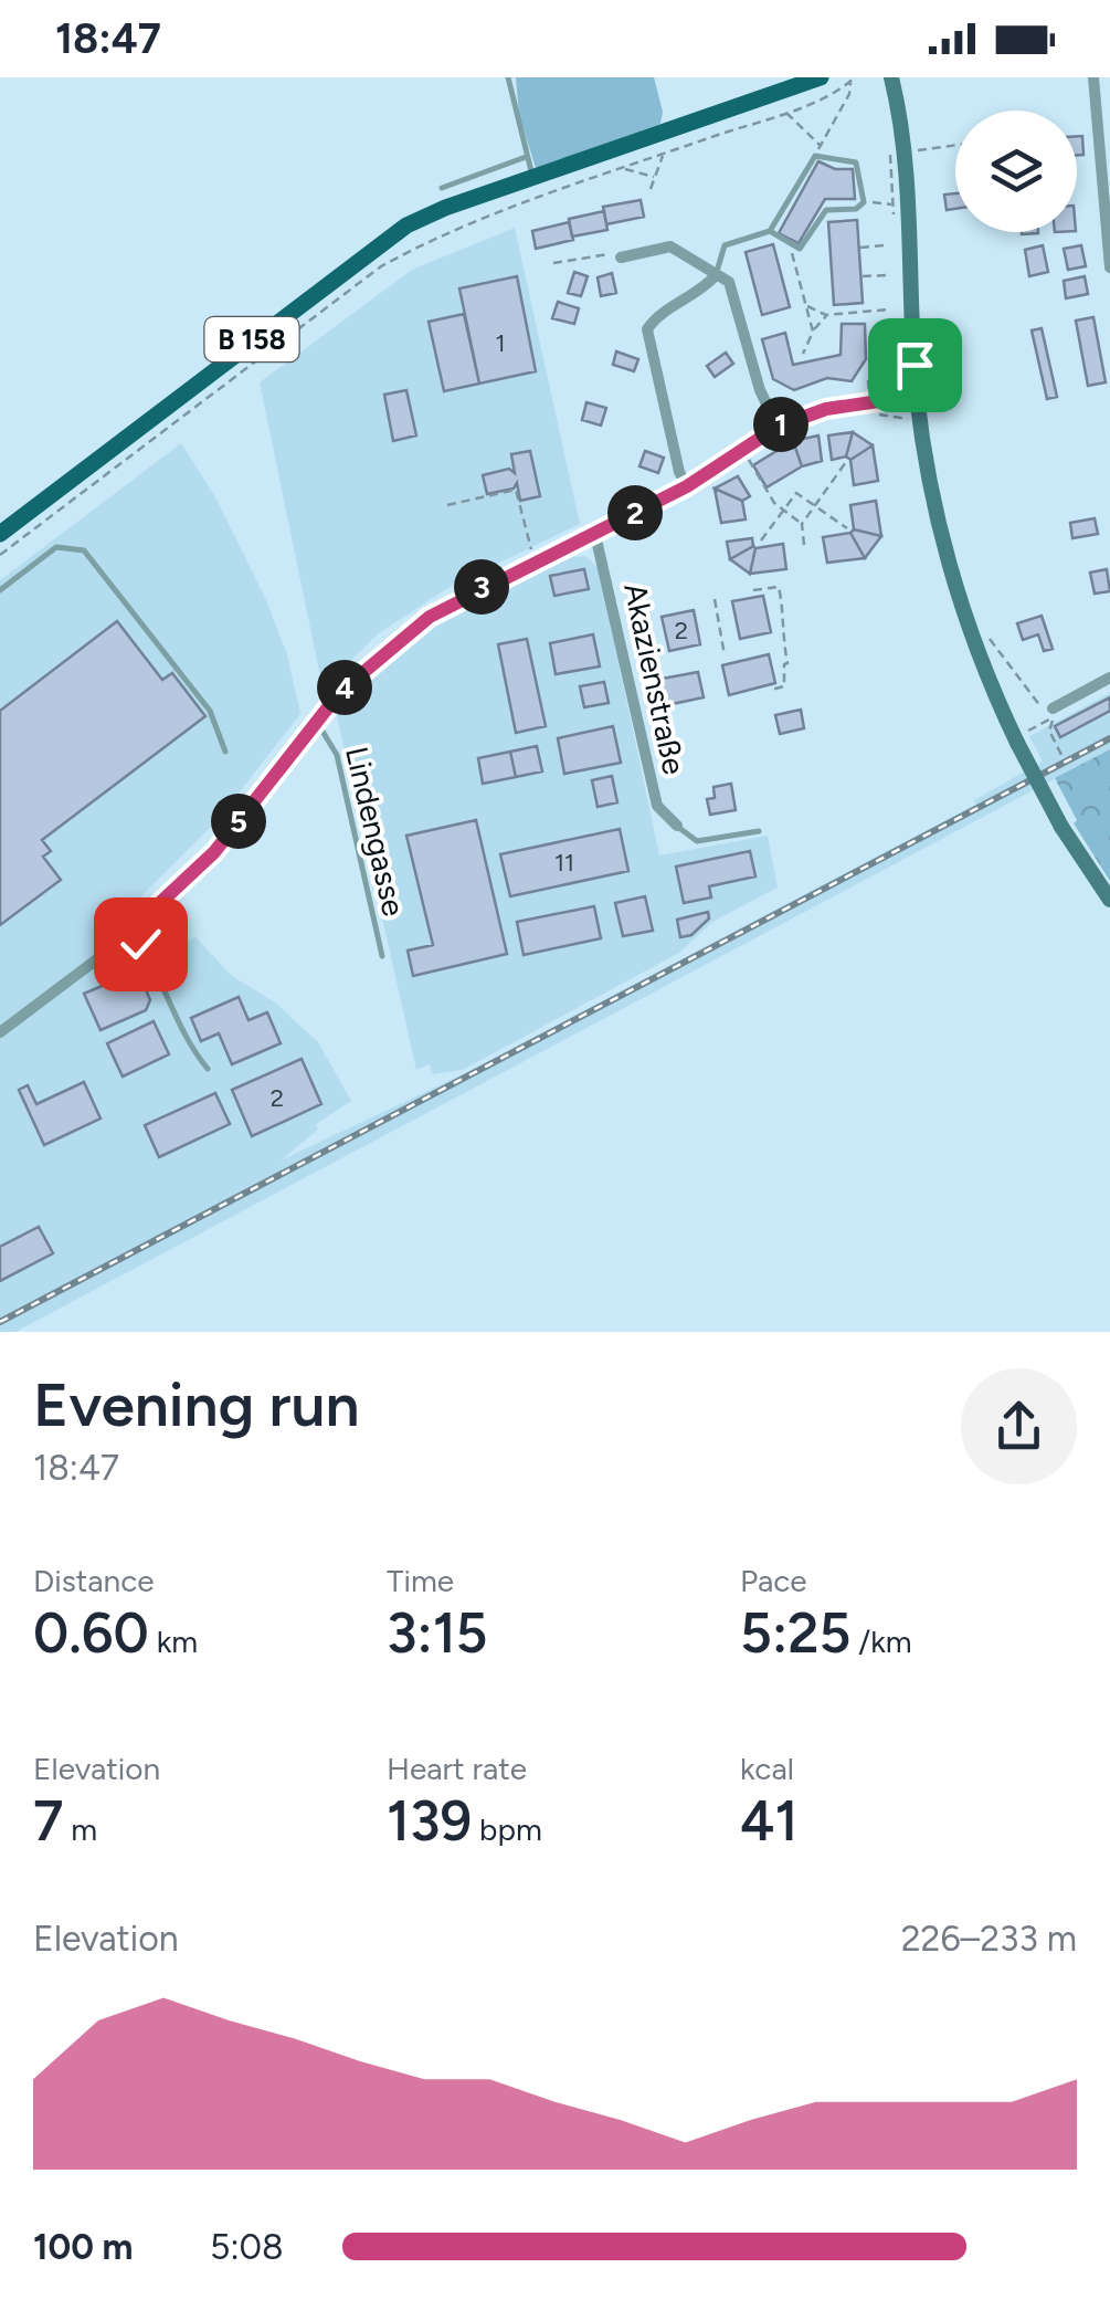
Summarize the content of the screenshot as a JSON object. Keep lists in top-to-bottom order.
{
  "streets": {
    "main road": ["B 158"],
    "street": ["Akazienstraße"],
    "lane": ["Lindengasse"]
  },
  "house_numbers": [
    "1",
    "2",
    "11",
    "2"
  ],
  "page": {
    "status": "18:47",
    "pins": [
      "1",
      "2",
      "3",
      "4",
      "5"
    ],
    "heading": ["Evening run", "18:47"],
    "stats": [
      ["Distance", "0.60 km"],
      ["Time", "3:15"],
      ["Pace", "5:25 /km"],
      ["Elevation", "7 m"],
      ["Heart rate", "139 bpm"],
      ["kcal", "41"]
    ],
    "chart": ["Elevation", "226–233 m"],
    "list": [
      {
        "name": "100 m",
        "note": "5:08"
      }
    ]
  }
}
